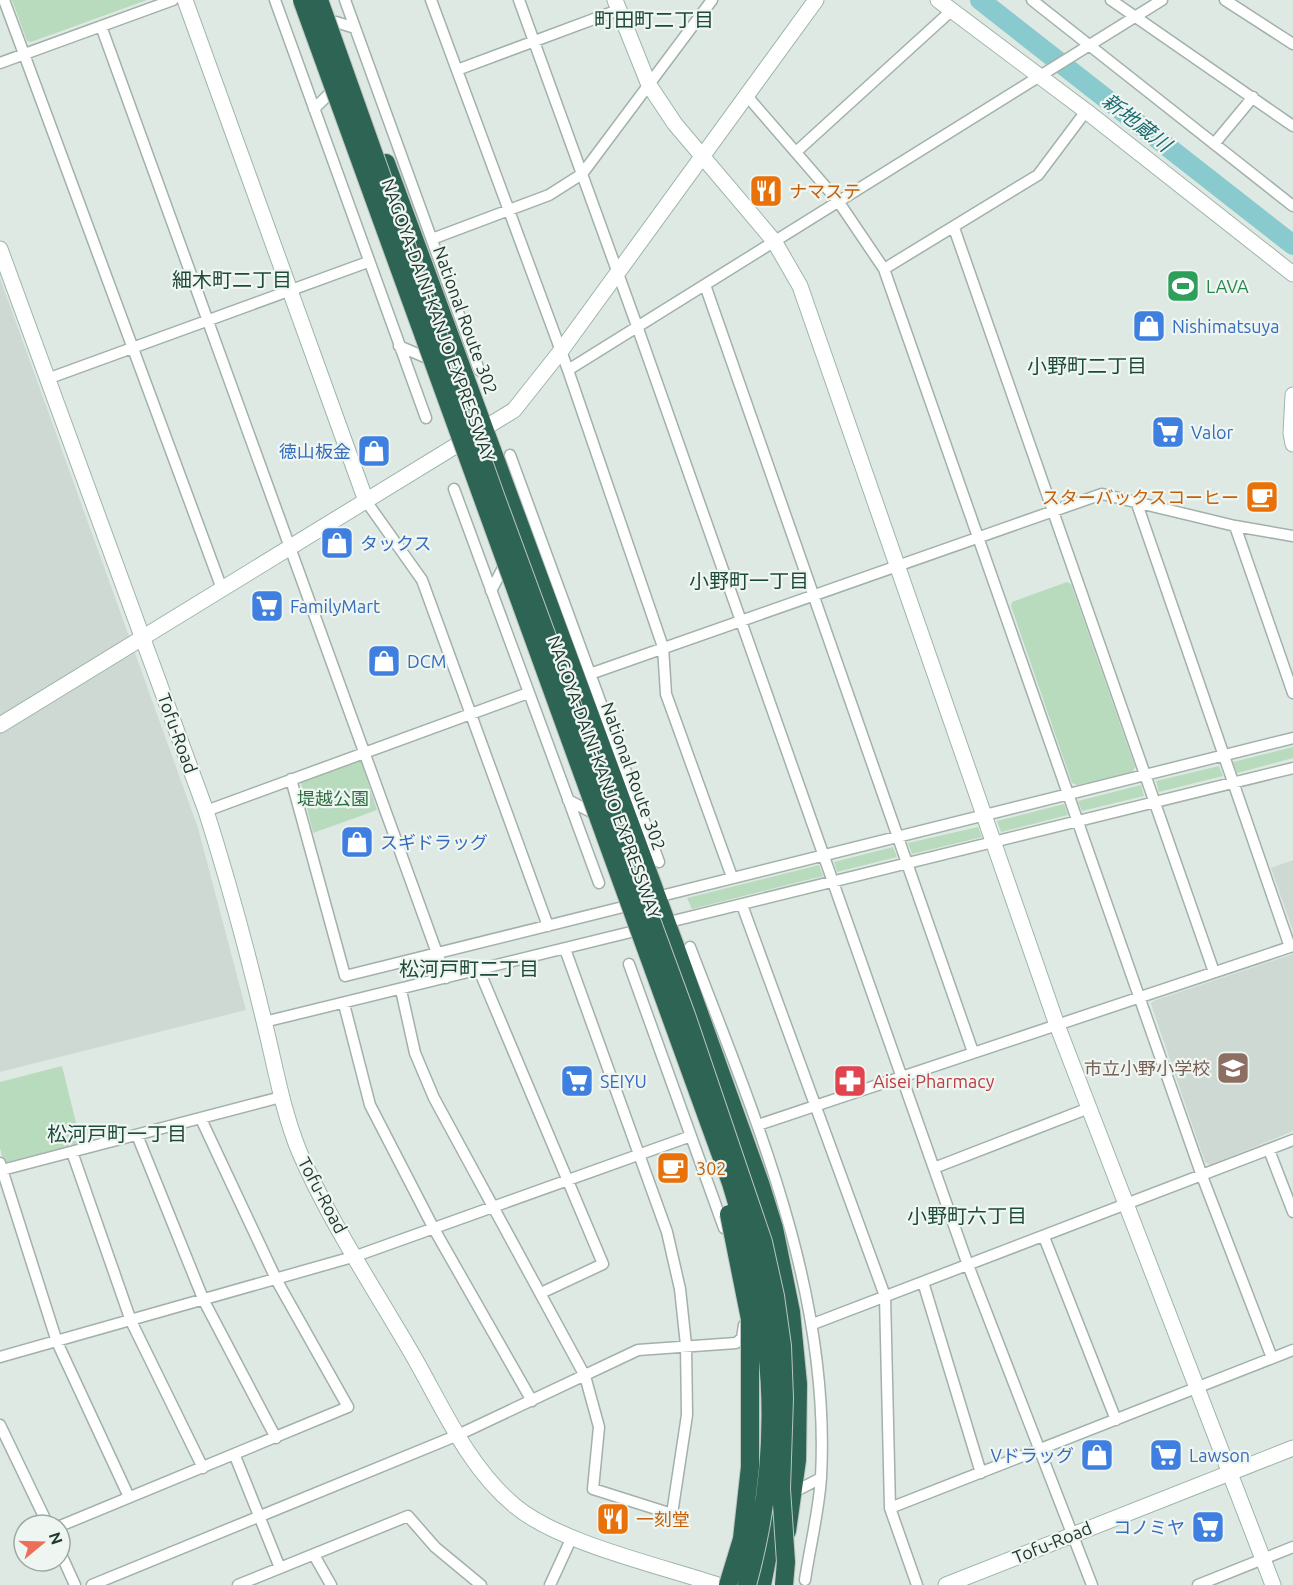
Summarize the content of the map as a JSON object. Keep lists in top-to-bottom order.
{
  "streets": {
    "highway": ["NAGOYA-DAINI-KANJO EXPRESSWAY", "National Route 302"],
    "street": ["Tofu-Road"]
  },
  "crossings": [
    ["NAGOYA-DAINI-KANJO EXPRESSWAY", "National Route 302"]
  ],
  "districts": [
    "町田町二丁目",
    "細木町二丁目",
    "小野町二丁目",
    "小野町一丁目",
    "松河戸町二丁目",
    "松河戸町一丁目",
    "小野町六丁目"
  ],
  "water": ["新地蔵川"],
  "parks": ["堤越公園"],
  "places": {
    "restaurant": ["ナマステ", "一刻堂"],
    "sports": ["LAVA"],
    "shop": [
      "Nishimatsuya",
      "徳山板金",
      "タックス",
      "DCM",
      "スギドラッグ",
      "Vドラッグ"
    ],
    "supermarket": [
      "Valor",
      "FamilyMart",
      "SEIYU",
      "Lawson",
      "コノミヤ"
    ],
    "cafe": ["スターバックスコーヒー", "302"],
    "school or university": ["市立小野小学校"],
    "pharmacy": ["Aisei Pharmacy"]
  },
  "north": "right"
}
